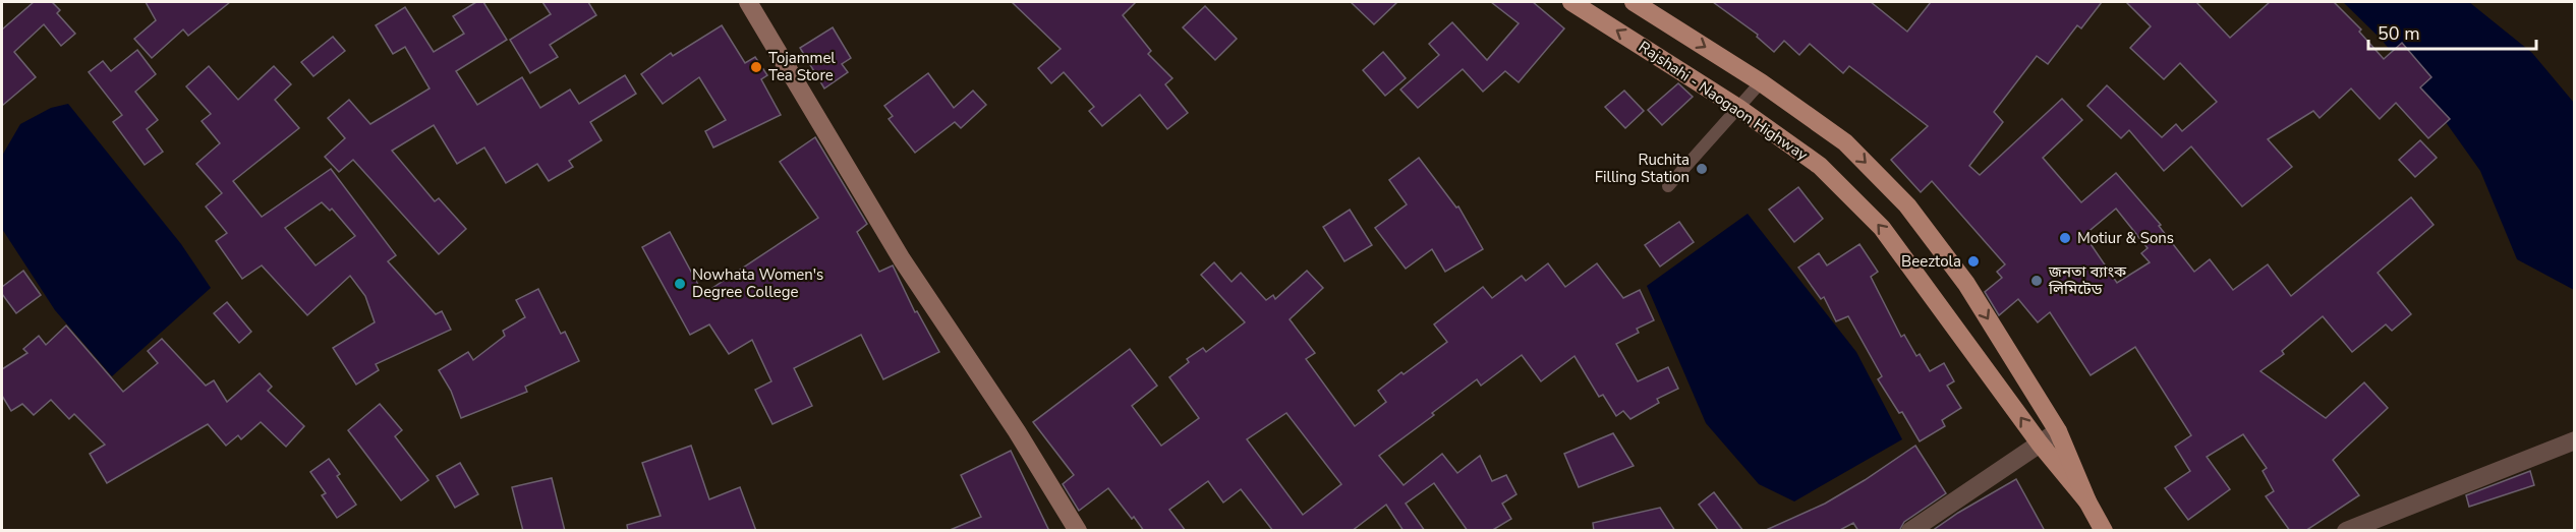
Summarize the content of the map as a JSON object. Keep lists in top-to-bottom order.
{
  "streets": {
    "main road": ["Rajshahi - Naogaon Highway"]
  },
  "places": [
    "Tojammel Tea Store",
    "Ruchita Filling Station",
    "Motiur & Sons",
    "Beeztola",
    "জনতা ব্যাংক লিমিটেড",
    "Nowhata Women's Degree College"
  ],
  "scale_bar": "50 m"
}
